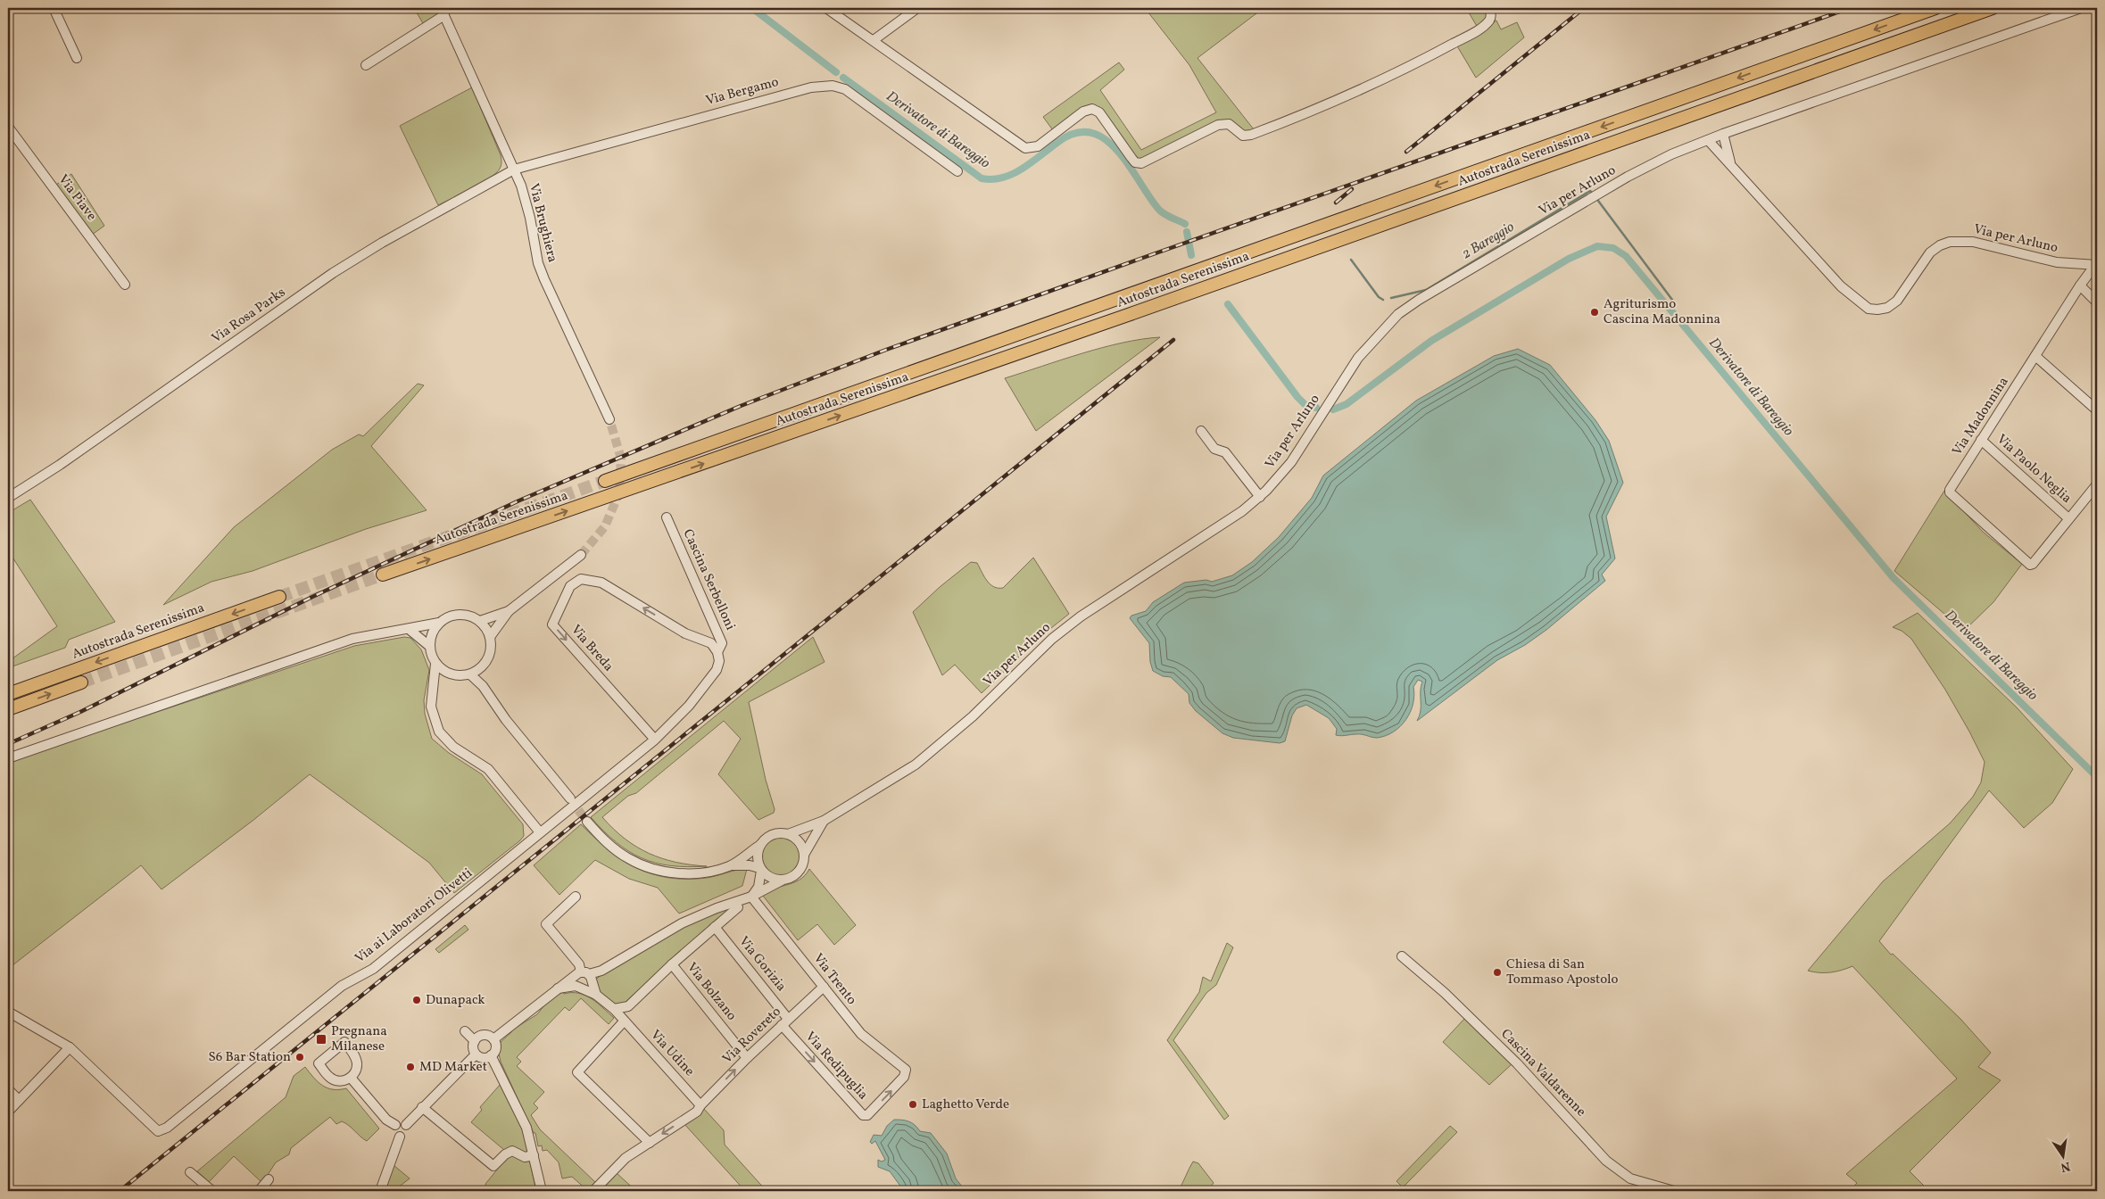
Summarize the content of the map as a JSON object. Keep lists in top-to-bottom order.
{
  "streets": {
    "highway": ["Autostrada Serenissima"],
    "street": [
      "Via Bergamo",
      "Via per Arluno",
      "Via Piave",
      "Via Brughiera",
      "Via Rosa Parks",
      "Via Madonnina",
      "Via Paolo Neglia",
      "Cascina Serbelloni",
      "Via Breda",
      "Via ai Laboratori Olivetti",
      "Via Gorizia",
      "Via Trento",
      "Via Bolzano",
      "Via Rovereto",
      "Via Udine",
      "Via Redipuglia",
      "Cascina Valdarenne"
    ]
  },
  "crossings": [
    ["Via Bergamo", "Via Brughiera"],
    ["Via Bergamo", "Via Rosa Parks"],
    ["Via per Arluno", "Via Madonnina"],
    ["Via per Arluno", "Via Trento"],
    ["Via per Arluno", "Via Udine"],
    ["Via Brughiera", "Via Rosa Parks"],
    ["Via Madonnina", "Via Paolo Neglia"],
    ["Cascina Serbelloni", "Via Breda"],
    ["Cascina Serbelloni", "Via ai Laboratori Olivetti"],
    ["Via Breda", "Via ai Laboratori Olivetti"],
    ["Via Gorizia", "Via Rovereto"],
    ["Via Gorizia", "Via Redipuglia"],
    ["Via Trento", "Via Rovereto"],
    ["Via Trento", "Via Redipuglia"],
    ["Via Bolzano", "Via Rovereto"],
    ["Via Rovereto", "Via Udine"],
    ["Via Rovereto", "Via Redipuglia"]
  ],
  "water": ["Derivatore di Bareggio", "2 Bareggio"],
  "places": {
    "other": [
      "Agriturismo Cascina Madonnina",
      "Chiesa di San Tommaso Apostolo",
      "Dunapack",
      "S6 Bar Station",
      "MD Market",
      "Laghetto Verde"
    ],
    "transit": ["Pregnana Milanese"]
  },
  "north": "bottom"
}
